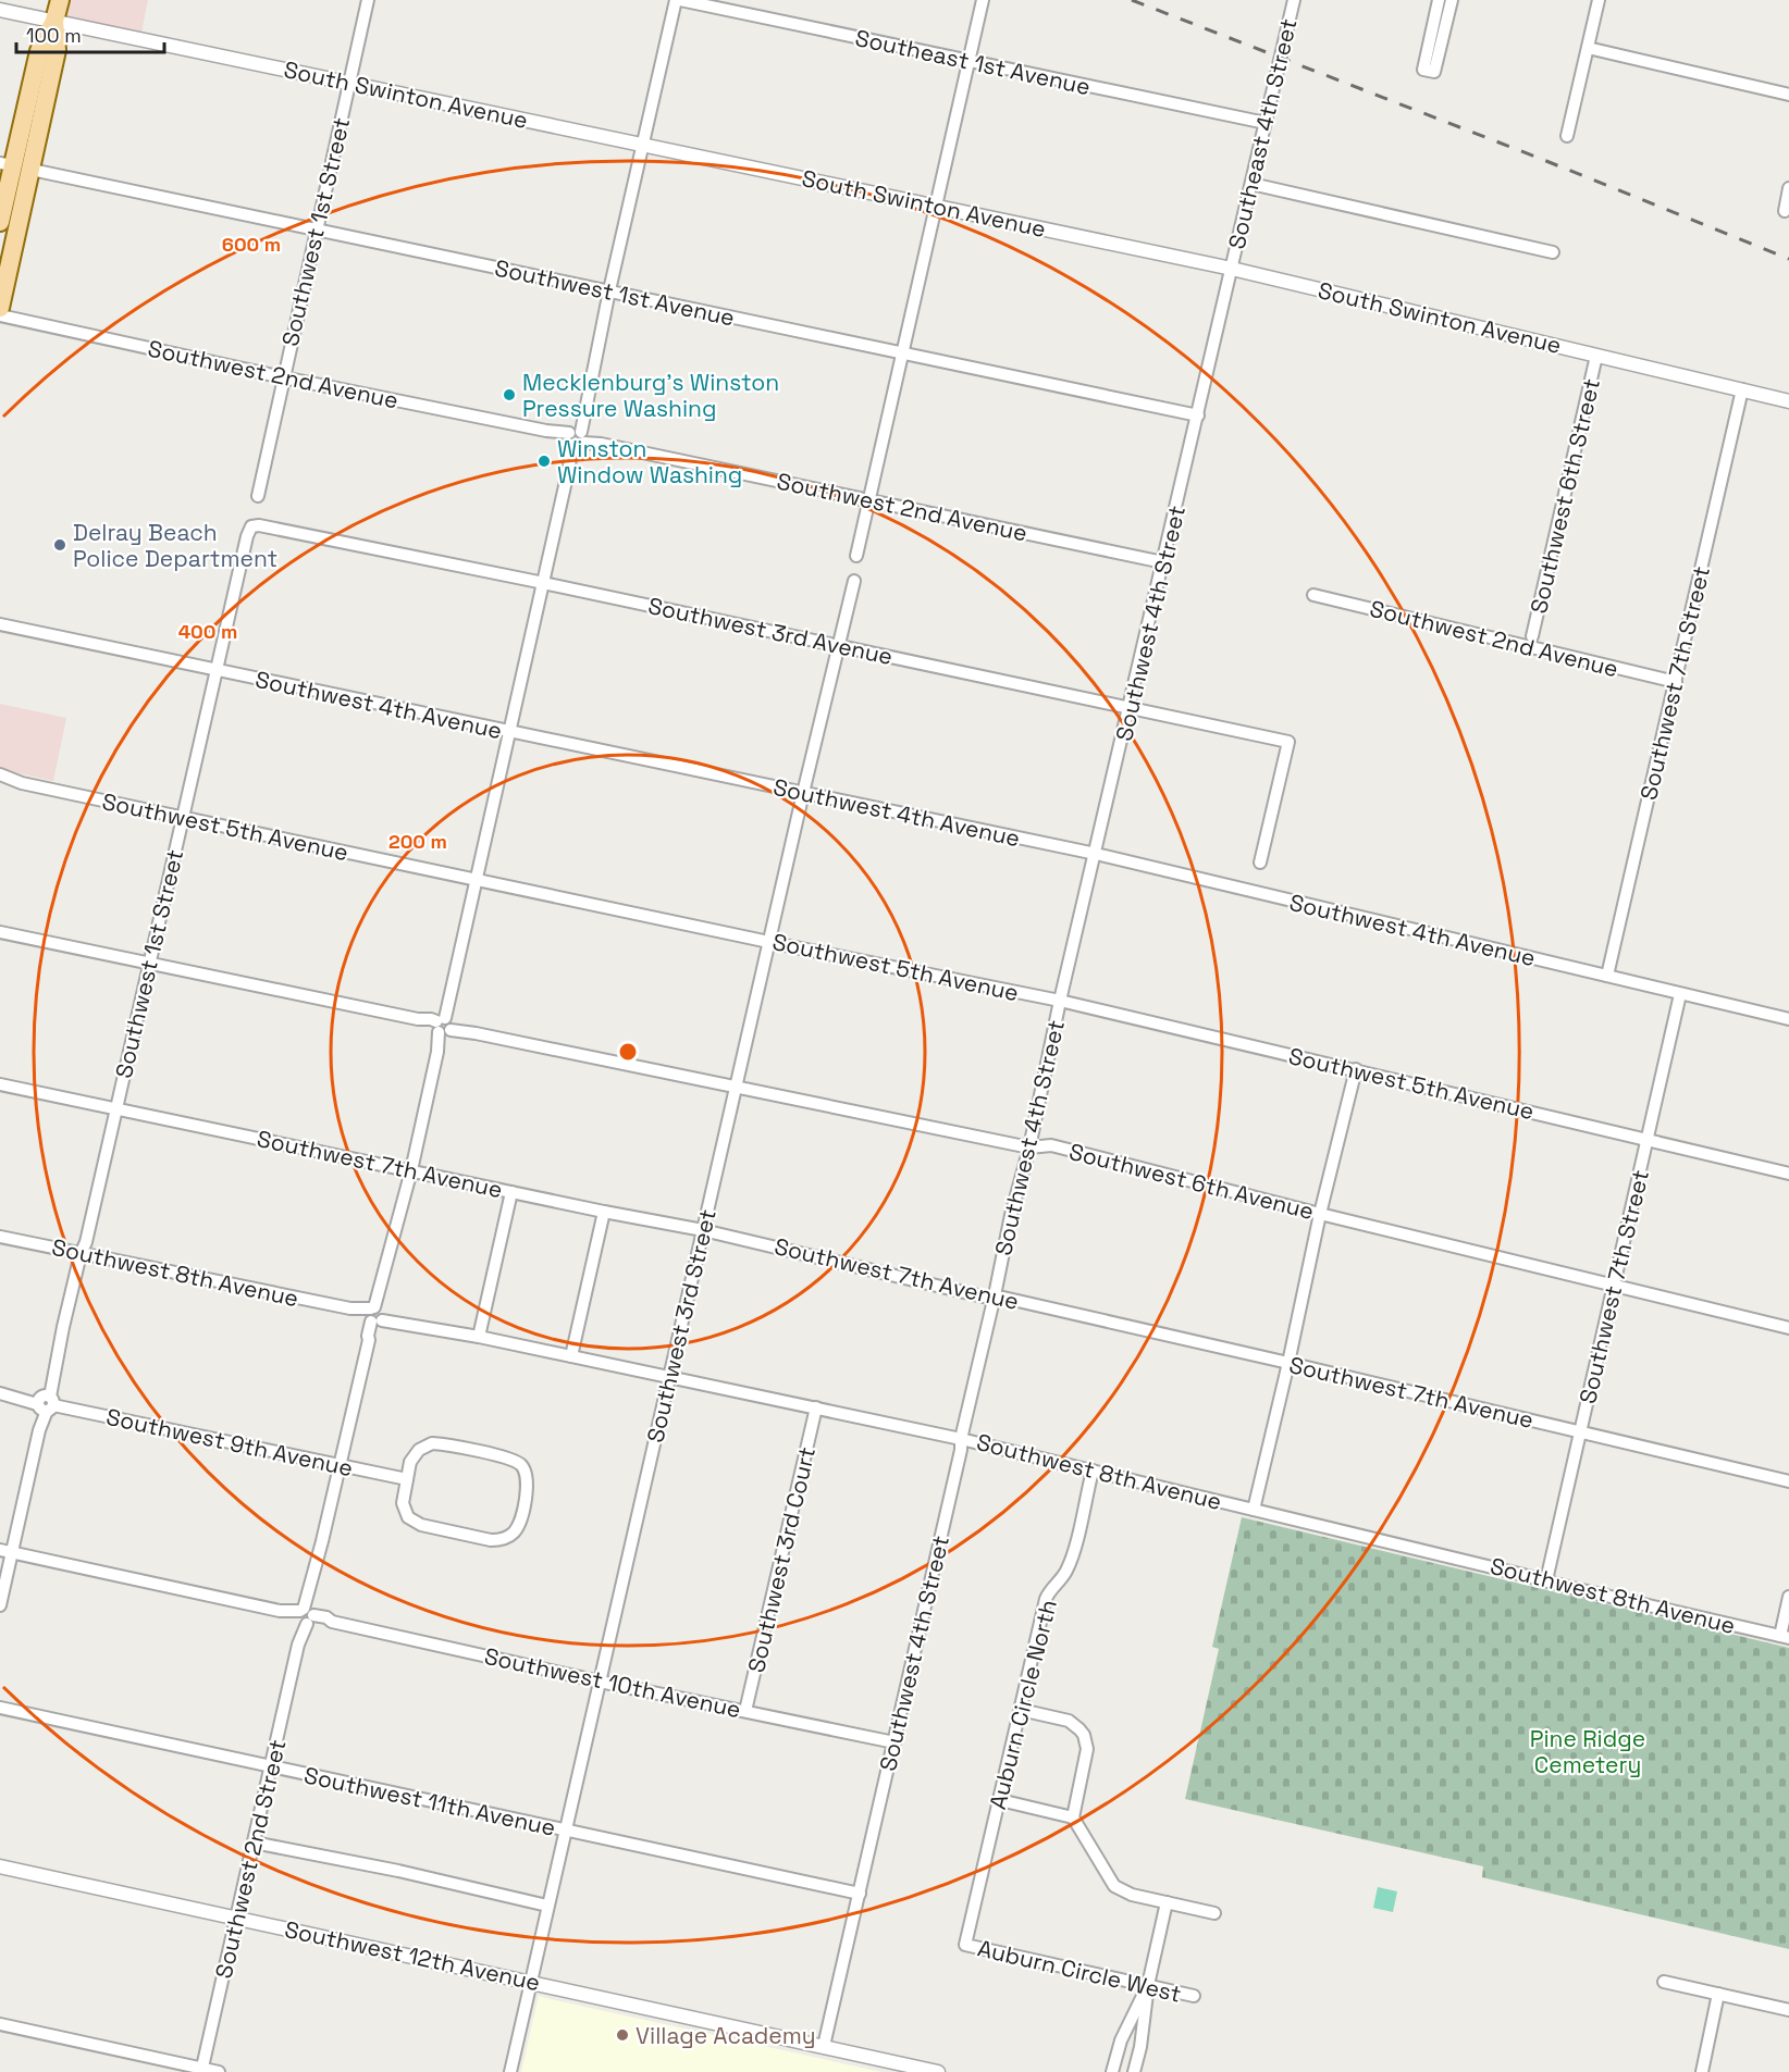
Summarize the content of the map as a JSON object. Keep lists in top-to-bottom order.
{
  "streets": {
    "street": [
      "Southeast 1st Avenue",
      "South Swinton Avenue",
      "Southeast 4th Street",
      "Southwest 1st Street",
      "Southwest 1st Avenue",
      "Southwest 2nd Avenue",
      "Southwest 6th Street",
      "Southwest 4th Street",
      "Southwest 3rd Avenue",
      "Southwest 7th Street",
      "Southwest 4th Avenue",
      "Southwest 5th Avenue",
      "Southwest 7th Avenue",
      "Southwest 6th Avenue",
      "Southwest 8th Avenue",
      "Southwest 3rd Street",
      "Southwest 9th Avenue",
      "Southwest 3rd Court",
      "Southwest 10th Avenue",
      "Auburn Circle North",
      "Southwest 11th Avenue",
      "Southwest 2nd Street",
      "Southwest 12th Avenue",
      "Auburn Circle West"
    ]
  },
  "crossings": [
    ["Southeast 1st Avenue", "Southeast 4th Street"],
    ["Southeast 1st Avenue", "Southwest 2nd Street"],
    ["South Swinton Avenue", "Southeast 4th Street"],
    ["South Swinton Avenue", "Southwest 1st Street"],
    ["South Swinton Avenue", "Southwest 6th Street"],
    ["South Swinton Avenue", "Southwest 4th Street"],
    ["South Swinton Avenue", "Southwest 7th Street"],
    ["South Swinton Avenue", "Southwest 2nd Street"],
    ["Southeast 4th Street", "Southwest 4th Street"],
    ["Southwest 1st Street", "Southwest 1st Avenue"],
    ["Southwest 1st Street", "Southwest 2nd Avenue"],
    ["Southwest 1st Street", "Southwest 3rd Avenue"],
    ["Southwest 1st Street", "Southwest 4th Avenue"],
    ["Southwest 1st Street", "Southwest 5th Avenue"],
    ["Southwest 1st Street", "Southwest 7th Avenue"],
    ["Southwest 1st Street", "Southwest 6th Avenue"],
    ["Southwest 1st Street", "Southwest 8th Avenue"],
    ["Southwest 1st Street", "Southwest 9th Avenue"],
    ["Southwest 1st Street", "Southwest 10th Avenue"],
    ["Southwest 1st Avenue", "Southwest 4th Street"],
    ["Southwest 1st Avenue", "Southwest 2nd Street"],
    ["Southwest 2nd Avenue", "Southwest 4th Street"],
    ["Southwest 2nd Avenue", "Southwest 7th Street"],
    ["Southwest 2nd Avenue", "Southwest 2nd Street"],
    ["Southwest 4th Street", "Southwest 3rd Avenue"],
    ["Southwest 4th Street", "Southwest 4th Avenue"],
    ["Southwest 4th Street", "Southwest 5th Avenue"],
    ["Southwest 4th Street", "Southwest 7th Avenue"],
    ["Southwest 4th Street", "Southwest 6th Avenue"],
    ["Southwest 4th Street", "Southwest 8th Avenue"],
    ["Southwest 4th Street", "Southwest 10th Avenue"],
    ["Southwest 4th Street", "Southwest 11th Avenue"],
    ["Southwest 4th Street", "Southwest 12th Avenue"],
    ["Southwest 3rd Avenue", "Southwest 3rd Street"],
    ["Southwest 3rd Avenue", "Southwest 2nd Street"],
    ["Southwest 7th Street", "Southwest 4th Avenue"],
    ["Southwest 7th Street", "Southwest 5th Avenue"],
    ["Southwest 7th Street", "Southwest 7th Avenue"],
    ["Southwest 7th Street", "Southwest 6th Avenue"],
    ["Southwest 7th Street", "Southwest 8th Avenue"],
    ["Southwest 4th Avenue", "Southwest 3rd Street"],
    ["Southwest 4th Avenue", "Southwest 2nd Street"],
    ["Southwest 5th Avenue", "Southwest 3rd Street"],
    ["Southwest 5th Avenue", "Southwest 2nd Street"],
    ["Southwest 7th Avenue", "Southwest 3rd Street"],
    ["Southwest 7th Avenue", "Southwest 2nd Street"],
    ["Southwest 6th Avenue", "Southwest 3rd Street"],
    ["Southwest 6th Avenue", "Southwest 2nd Street"],
    ["Southwest 8th Avenue", "Southwest 3rd Street"],
    ["Southwest 8th Avenue", "Southwest 3rd Court"],
    ["Southwest 8th Avenue", "Auburn Circle North"],
    ["Southwest 8th Avenue", "Southwest 2nd Street"],
    ["Southwest 3rd Street", "Southwest 10th Avenue"],
    ["Southwest 3rd Street", "Southwest 11th Avenue"],
    ["Southwest 3rd Street", "Southwest 12th Avenue"],
    ["Southwest 9th Avenue", "Southwest 2nd Street"],
    ["Southwest 3rd Court", "Southwest 10th Avenue"],
    ["Southwest 10th Avenue", "Southwest 2nd Street"],
    ["Auburn Circle North", "Auburn Circle West"],
    ["Southwest 11th Avenue", "Southwest 2nd Street"],
    ["Southwest 2nd Street", "Southwest 12th Avenue"]
  ],
  "parks": ["Pine Ridge Cemetery"],
  "places": [
    "Mecklenburg's Winston Pressure Washing",
    "Winston Window Washing",
    "Delray Beach Police Department",
    "Village Academy"
  ],
  "scale_bar": "100 m",
  "rings": ["600 m", "400 m", "200 m"]
}
